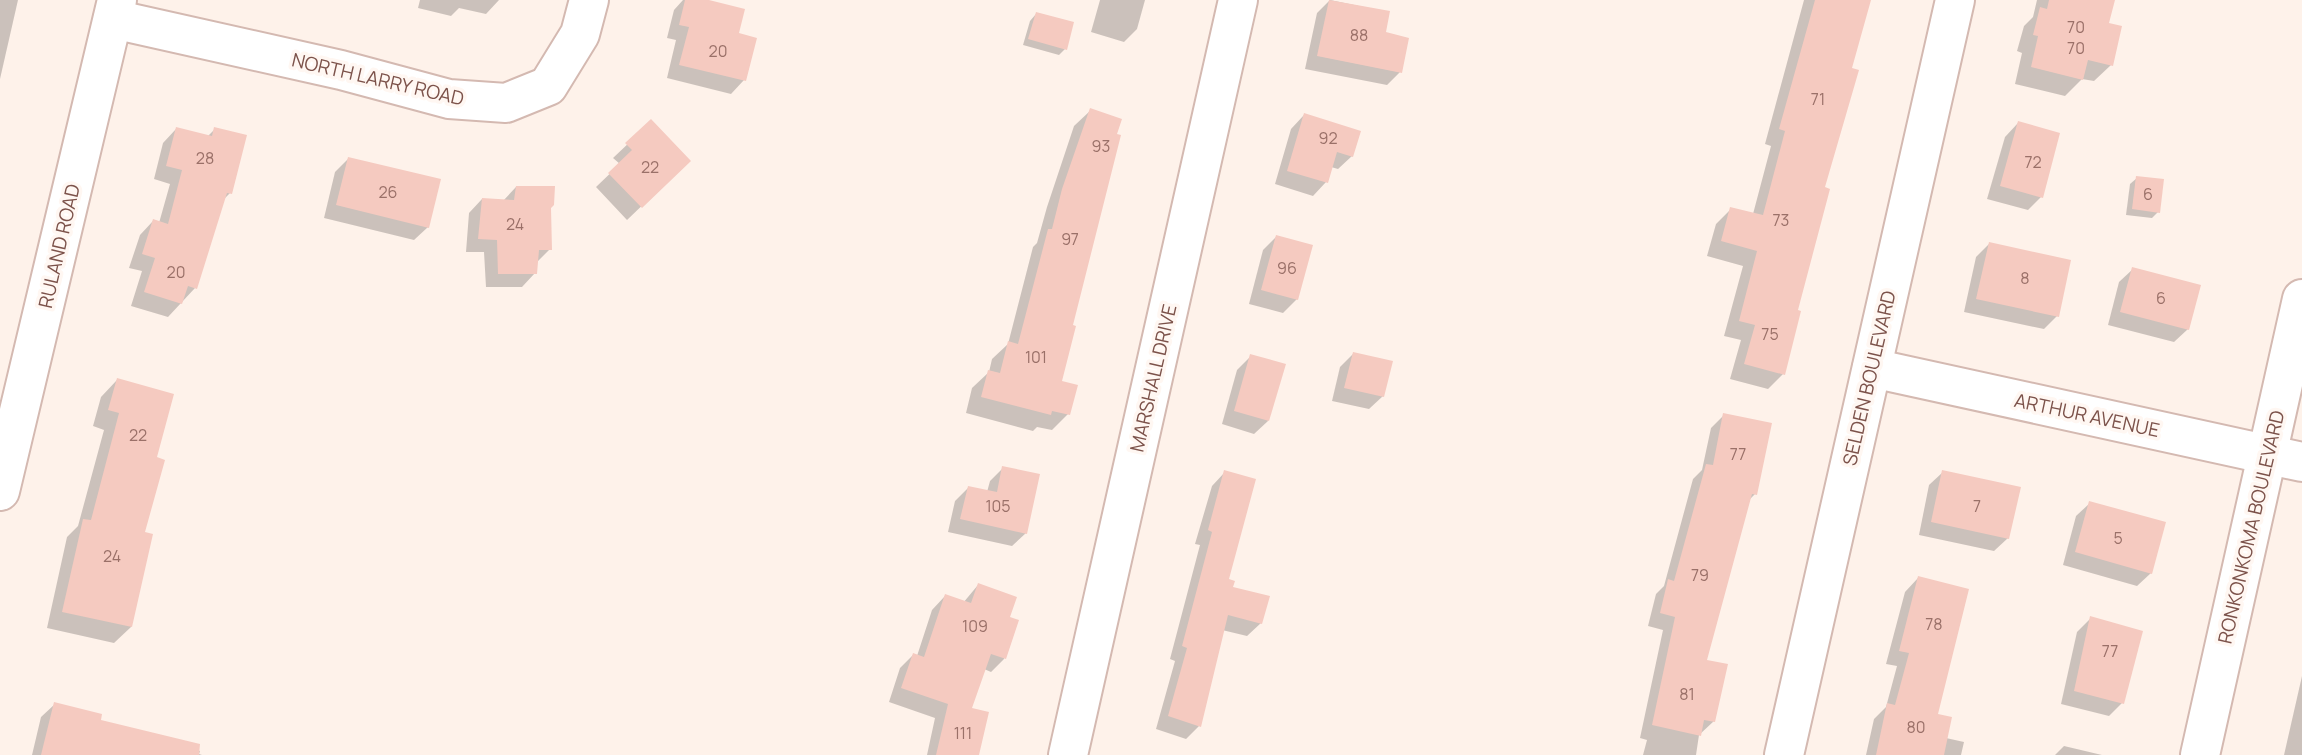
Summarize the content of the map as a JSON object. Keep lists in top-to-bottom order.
{
  "streets": {
    "street": [
      "NORTH LARRY ROAD",
      "RULAND ROAD",
      "MARSHALL DRIVE",
      "SELDEN BOULEVARD",
      "ARTHUR AVENUE",
      "RONKONKOMA BOULEVARD"
    ]
  },
  "crossings": [
    ["NORTH LARRY ROAD", "RULAND ROAD"],
    ["SELDEN BOULEVARD", "ARTHUR AVENUE"],
    ["ARTHUR AVENUE", "RONKONKOMA BOULEVARD"]
  ],
  "house_numbers": [
    "70",
    "88",
    "70",
    "20",
    "71",
    "92",
    "93",
    "28",
    "72",
    "22",
    "26",
    "6",
    "73",
    "24",
    "97",
    "96",
    "20",
    "8",
    "6",
    "75",
    "101",
    "22",
    "77",
    "105",
    "7",
    "5",
    "24",
    "79",
    "78",
    "109",
    "77",
    "81",
    "80",
    "111"
  ]
}
